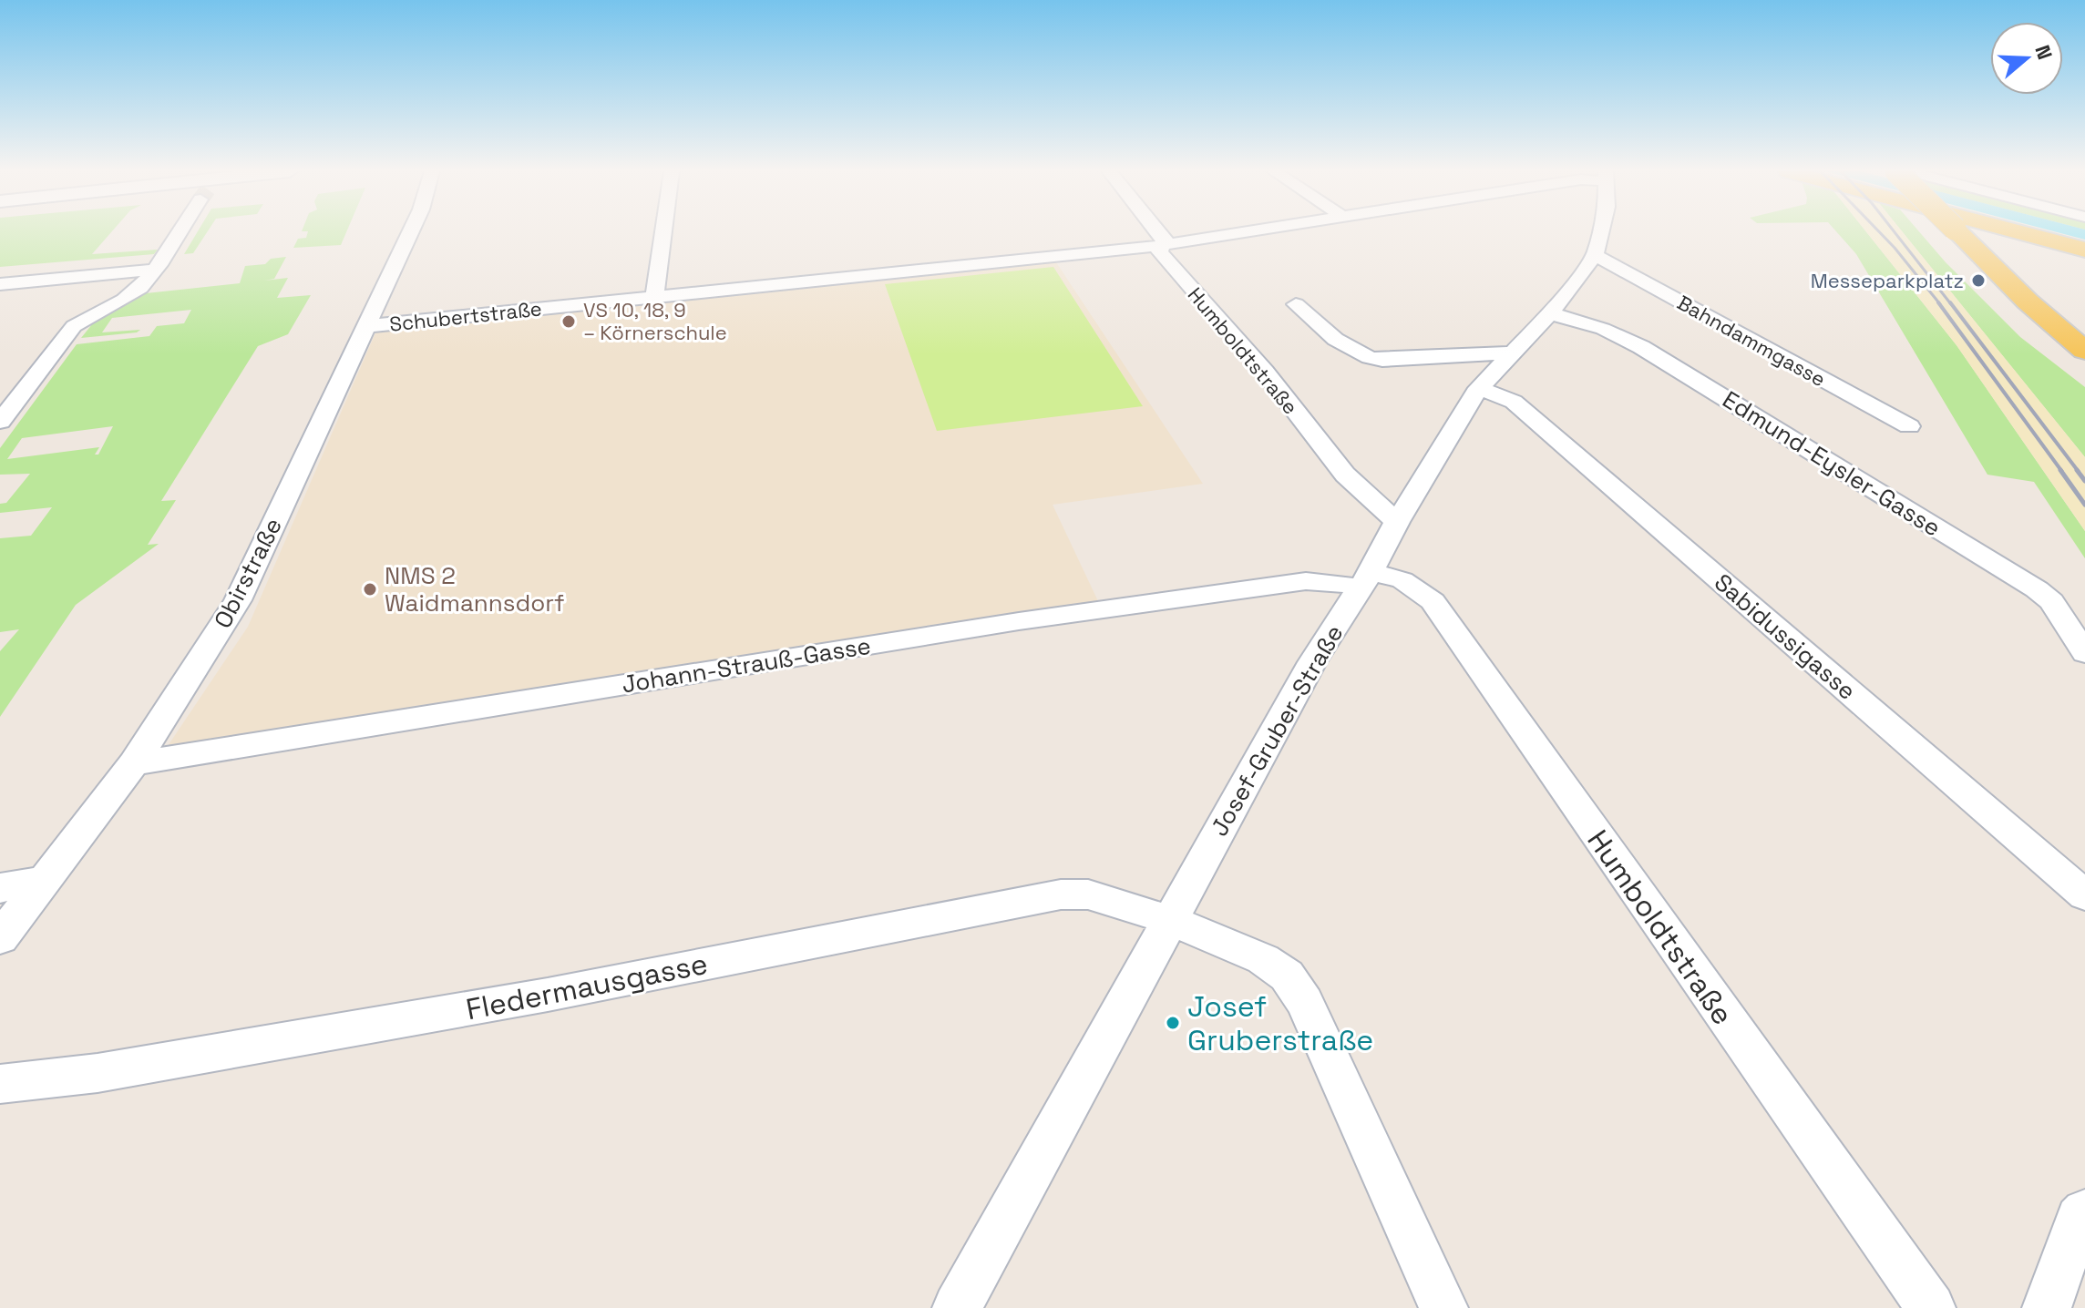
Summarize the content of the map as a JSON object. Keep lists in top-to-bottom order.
{
  "streets": {
    "street": [
      "Schubertstraße",
      "Bahndammgasse",
      "Humboldtstraße",
      "Edmund-Eysler-Gasse",
      "Obirstraße",
      "Sabidussigasse",
      "Johann-Strauß-Gasse",
      "Josef-Gruber-Straße",
      "Fledermausgasse"
    ]
  },
  "crossings": [
    ["Schubertstraße", "Humboldtstraße"],
    ["Schubertstraße", "Obirstraße"],
    ["Bahndammgasse", "Josef-Gruber-Straße"],
    ["Humboldtstraße", "Johann-Strauß-Gasse"],
    ["Humboldtstraße", "Josef-Gruber-Straße"],
    ["Edmund-Eysler-Gasse", "Josef-Gruber-Straße"],
    ["Obirstraße", "Johann-Strauß-Gasse"],
    ["Sabidussigasse", "Josef-Gruber-Straße"],
    ["Johann-Strauß-Gasse", "Josef-Gruber-Straße"],
    ["Josef-Gruber-Straße", "Fledermausgasse"]
  ],
  "places": [
    "Messeparkplatz",
    "VS 10, 18, 9 – Körnerschule",
    "NMS 2 Waidmannsdorf",
    "Josef Gruberstraße"
  ],
  "north": "right"
}
